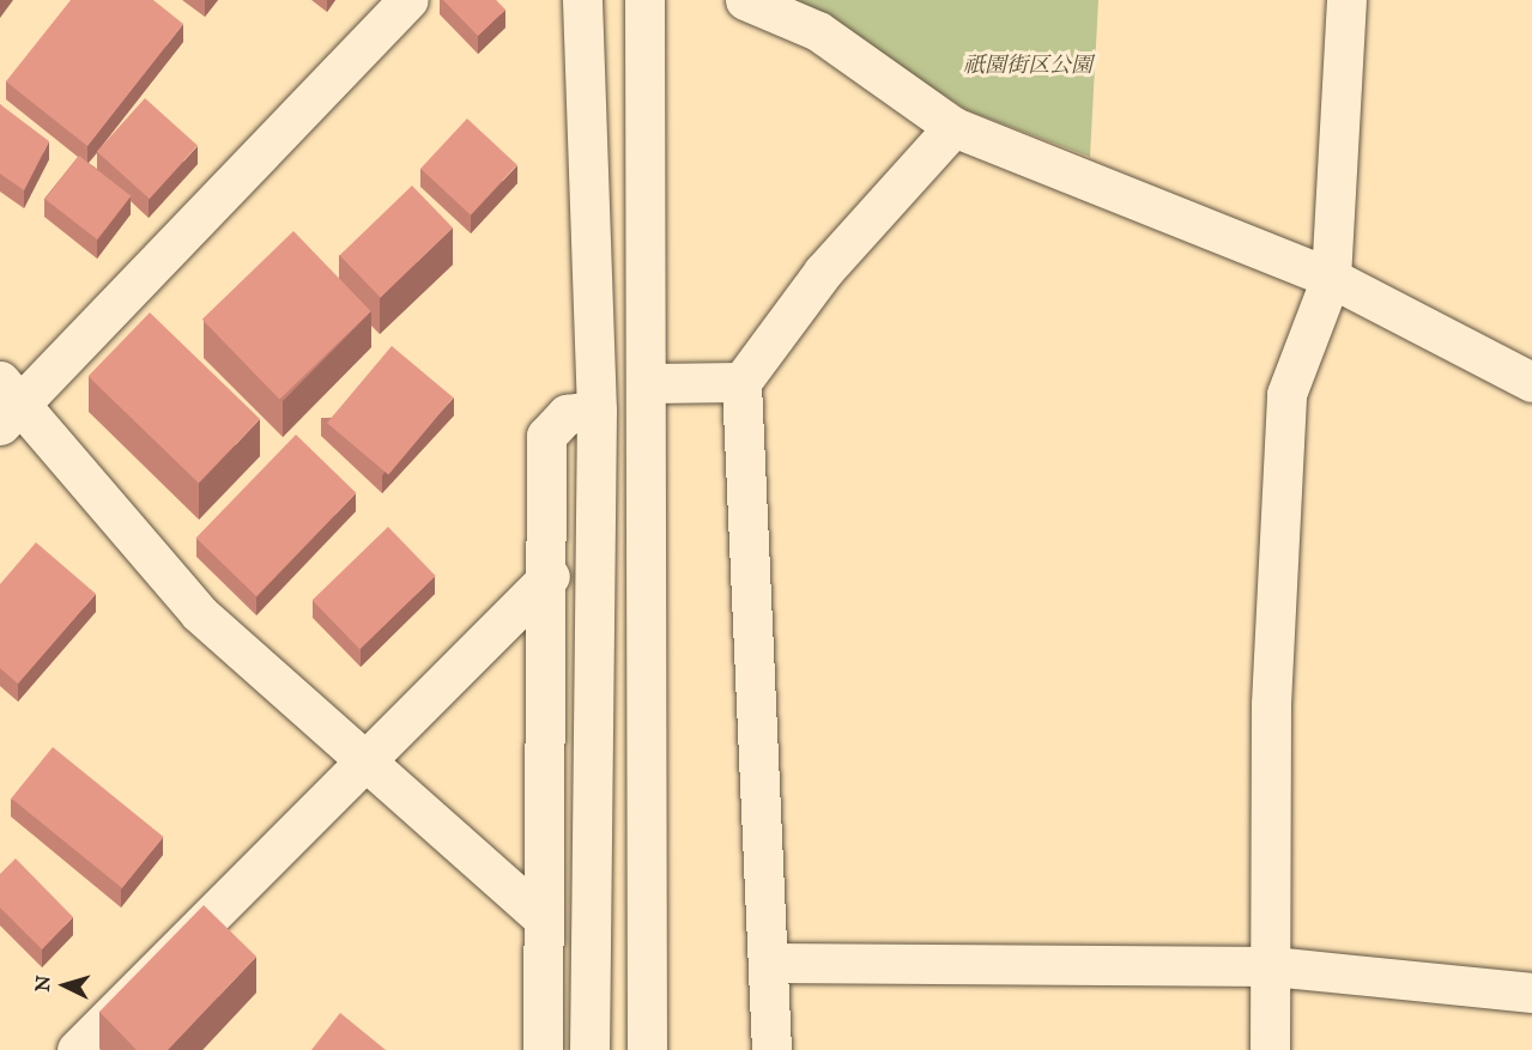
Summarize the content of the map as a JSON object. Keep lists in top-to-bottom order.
{
  "parks": ["祇園街区公園"],
  "north": "left"
}
